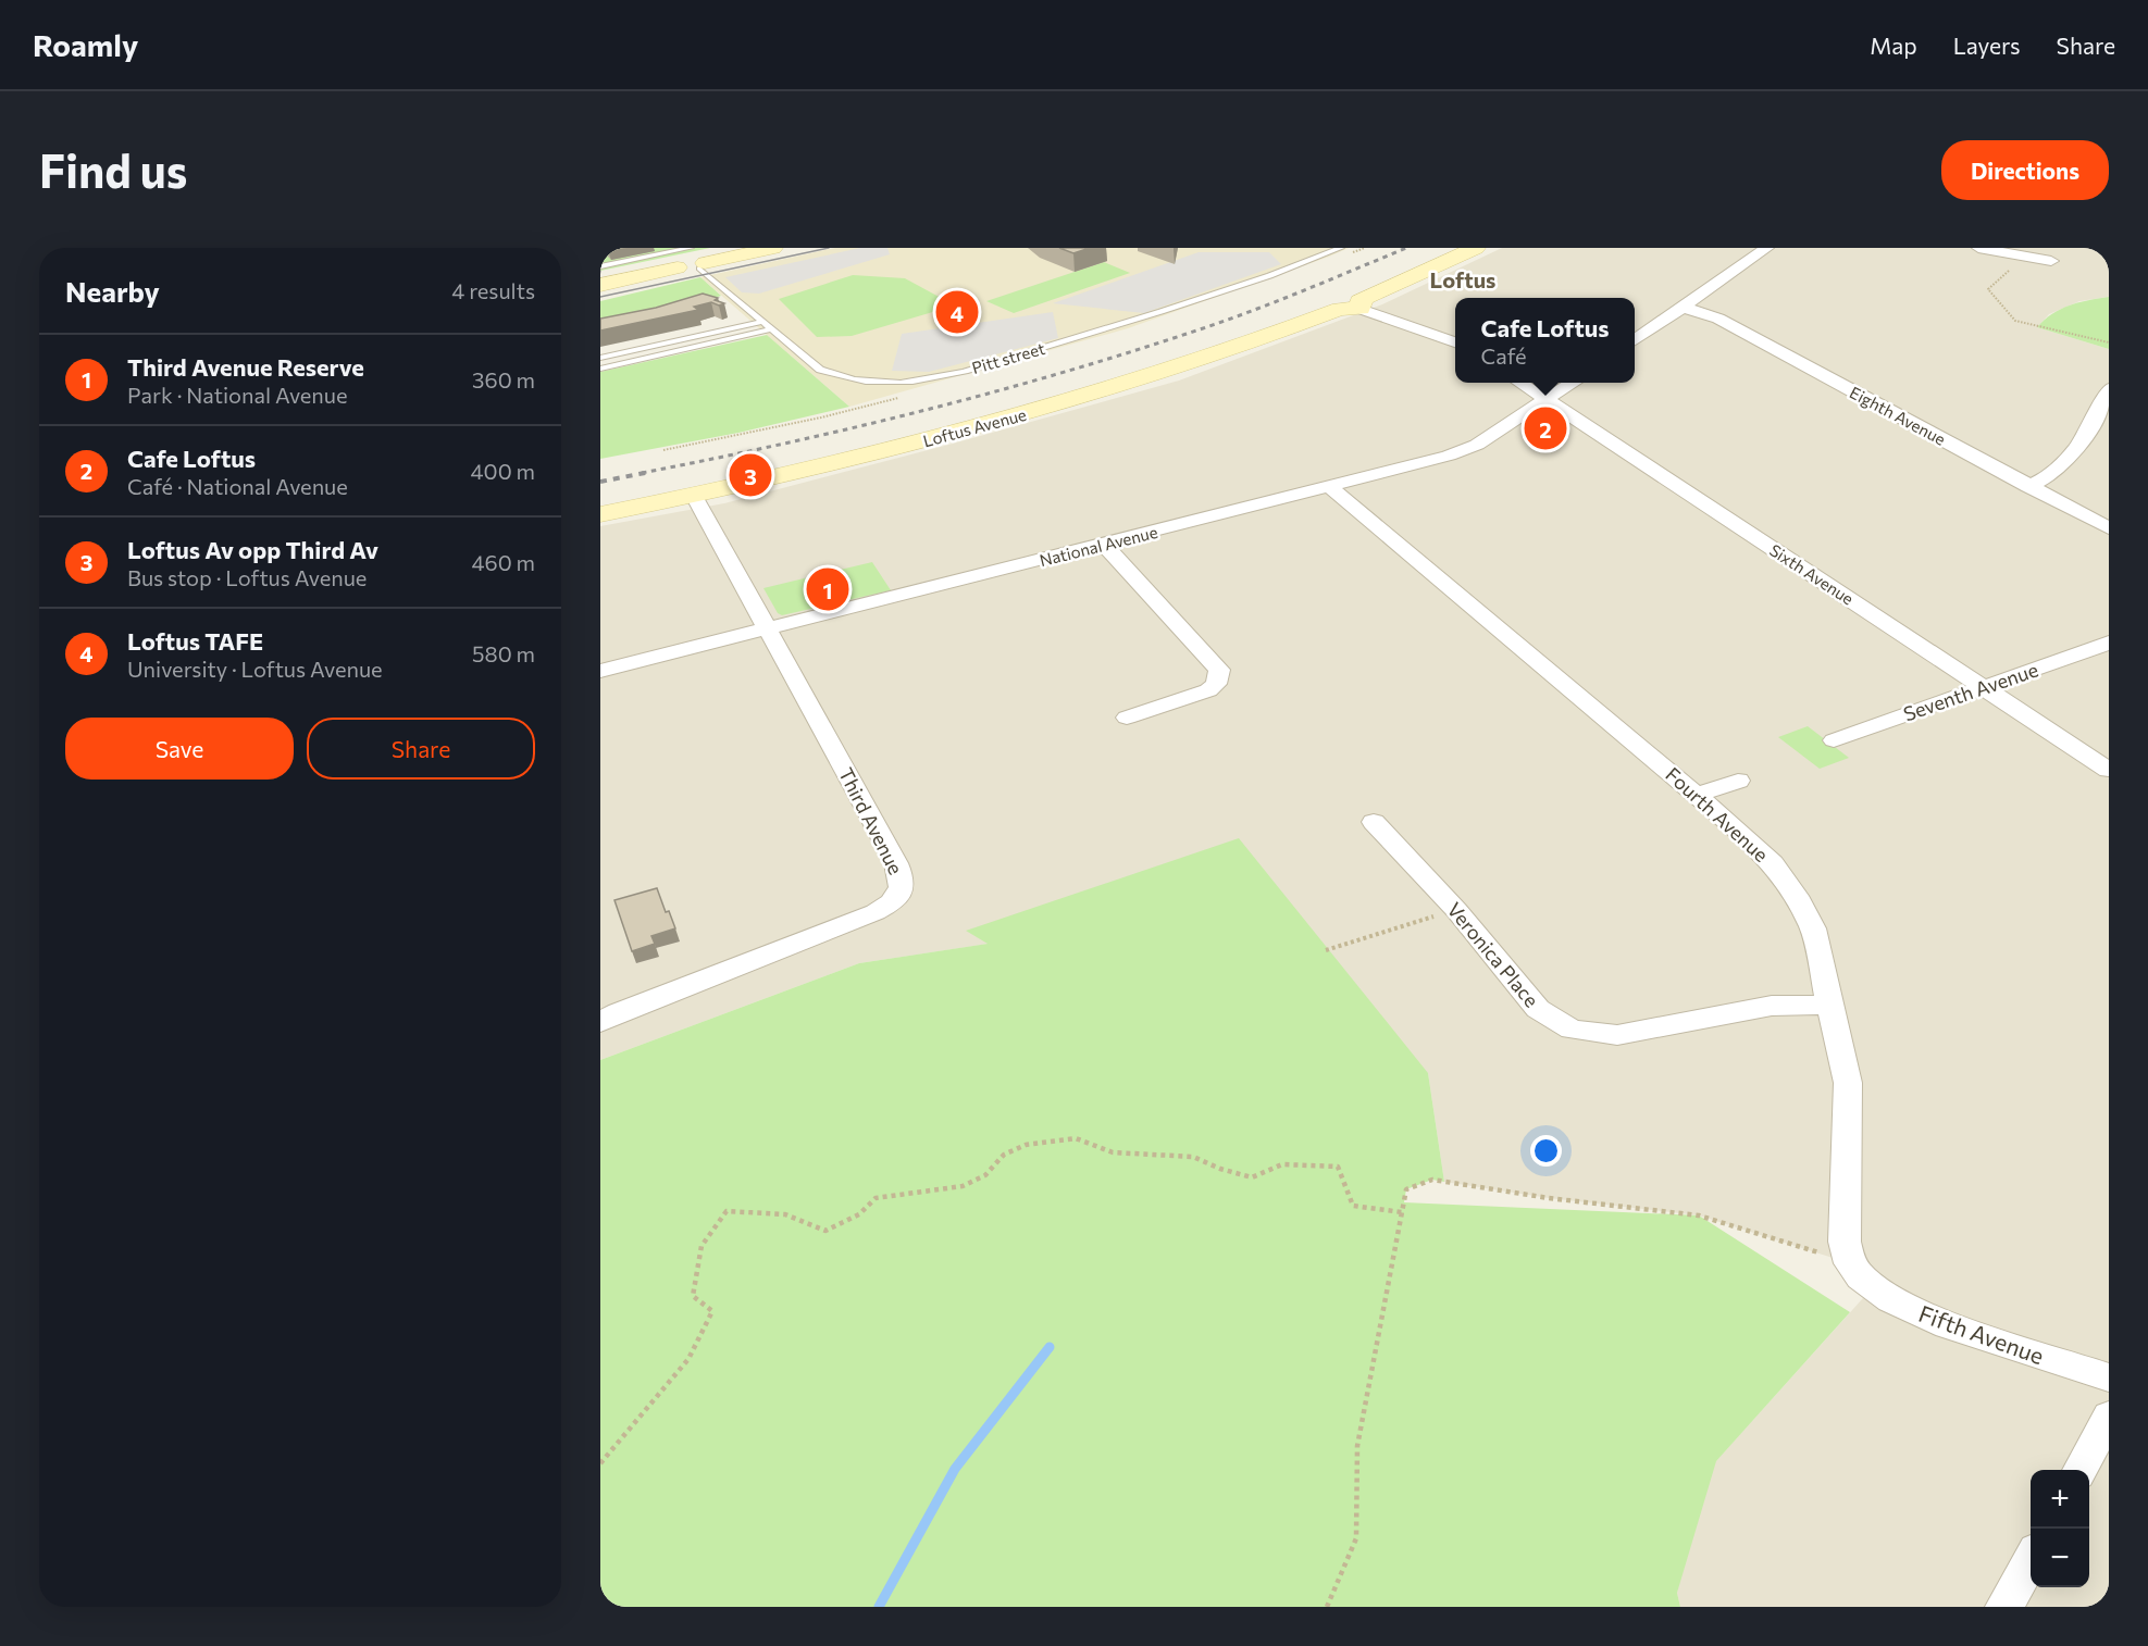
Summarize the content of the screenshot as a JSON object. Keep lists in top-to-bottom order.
{
  "streets": {
    "street": [
      "Eighth Avenue",
      "Loftus Avenue",
      "National Avenue",
      "Sixth Avenue",
      "Seventh Avenue",
      "Fourth Avenue",
      "Third Avenue",
      "Veronica Place",
      "Fifth Avenue"
    ],
    "lane": ["Pitt street"]
  },
  "crossings": [
    ["Loftus Avenue", "Third Avenue"],
    ["National Avenue", "Sixth Avenue"],
    ["National Avenue", "Fourth Avenue"],
    ["National Avenue", "Third Avenue"],
    ["Sixth Avenue", "Seventh Avenue"],
    ["Fourth Avenue", "Veronica Place"],
    ["Fourth Avenue", "Fifth Avenue"]
  ],
  "districts": ["Loftus"],
  "page": {
    "header": "Roamly",
    "nav": ["Map", "Layers", "Share"],
    "buttons": [
      "Directions",
      ["Save", "Share"]
    ],
    "title": "Find us",
    "heading": ["Nearby", "4 results"],
    "pins": [
      "4",
      "2",
      "3",
      "1"
    ],
    "popup": ["Cafe Loftus", "Café"],
    "list": [
      {
        "mark": "1",
        "name": "Third Avenue Reserve",
        "note": "Park · National Avenue",
        "value": "360 m"
      },
      {
        "mark": "2",
        "name": "Cafe Loftus",
        "note": "Café · National Avenue",
        "value": "400 m"
      },
      {
        "mark": "3",
        "name": "Loftus Av opp Third Av",
        "note": "Bus stop · Loftus Avenue",
        "value": "460 m"
      },
      {
        "mark": "4",
        "name": "Loftus TAFE",
        "note": "University · Loftus Avenue",
        "value": "580 m"
      }
    ],
    "map_buttons": ["+", "−"]
  }
}
